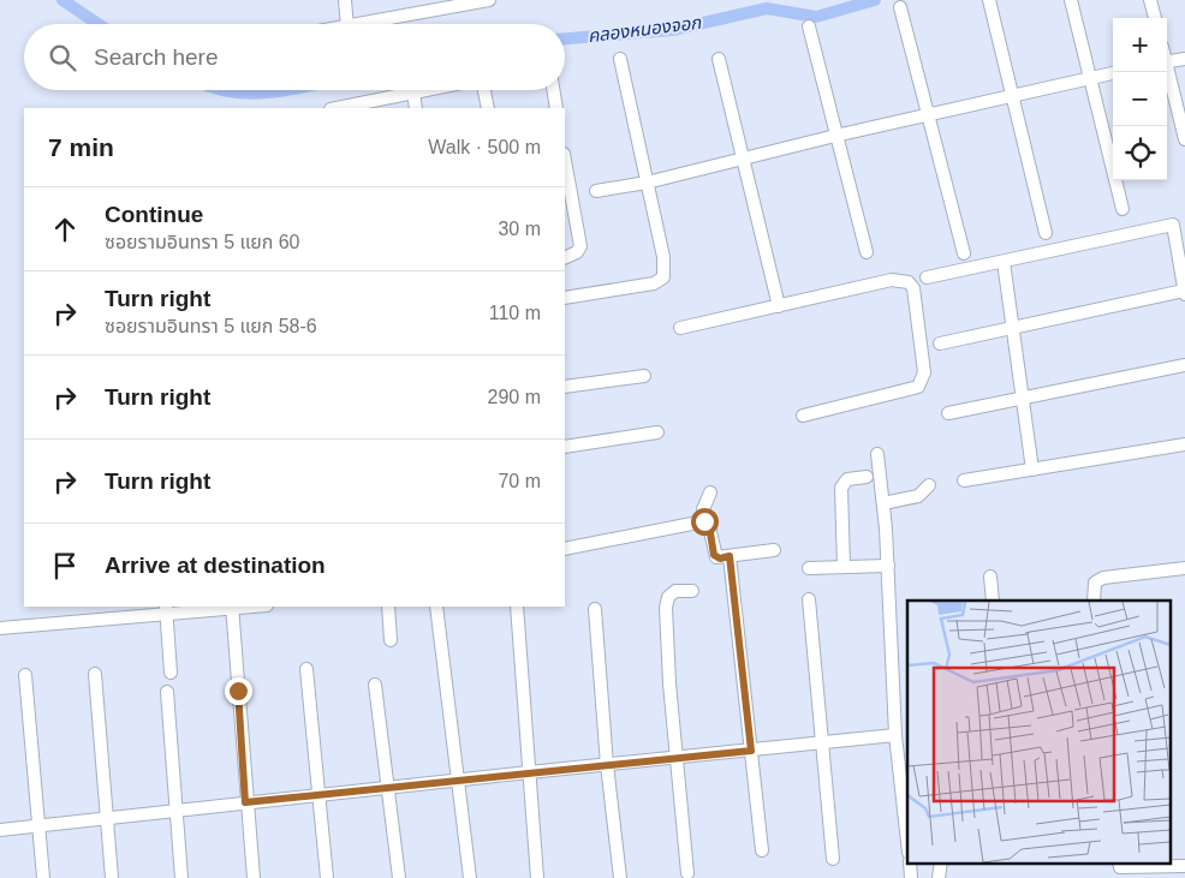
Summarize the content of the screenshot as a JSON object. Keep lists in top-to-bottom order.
{
  "water": ["คลองหนองจอก"],
  "page": {
    "map_buttons": ["+", "−"],
    "search": "Search here",
    "heading": ["7 min", "Walk · 500 m"],
    "list": [
      ["Continue", "ซอยรามอินทรา 5 แยก 60", "30 m"],
      ["Turn right", "ซอยรามอินทรา 5 แยก 58-6", "110 m"],
      ["Turn right", "290 m"],
      ["Turn right", "70 m"],
      "Arrive at destination"
    ]
  }
}
